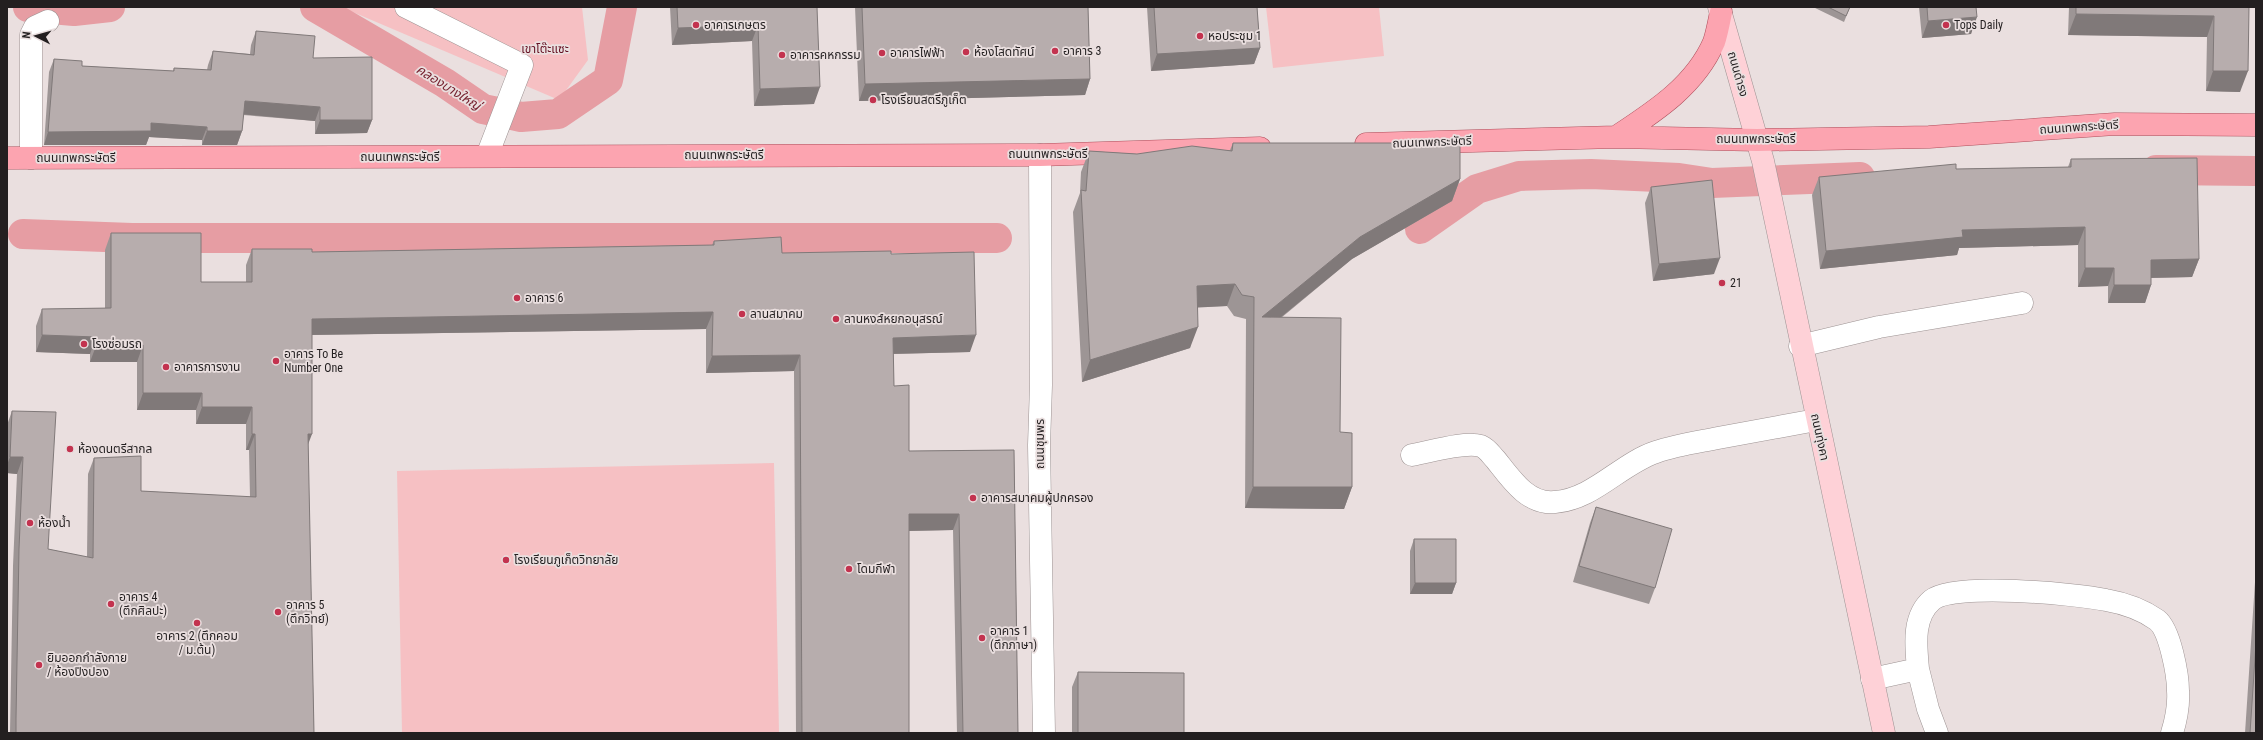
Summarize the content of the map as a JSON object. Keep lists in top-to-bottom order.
{
  "streets": {
    "main road": ["ถนนดำรง", "ถนนเทพกระษัตรี", "ถนนทุ่งคา"],
    "street": ["ถนนชุมพร"]
  },
  "crossings": [
    ["ถนนดำรง", "ถนนเทพกระษัตรี"],
    ["ถนนดำรง", "ถนนทุ่งคา"],
    ["ถนนเทพกระษัตรี", "ถนนทุ่งคา"],
    ["ถนนเทพกระษัตรี", "ถนนชุมพร"]
  ],
  "water": ["คลองบางใหญ่"],
  "parks": ["เขาโต๊ะแซะ"],
  "places": [
    "อาคารเกษตร",
    "Tops Daily",
    "หอประชุม 1",
    "อาคาร 3",
    "ห้องโสดทัศน์",
    "อาคารไฟฟ้า",
    "อาคารคหกรรม",
    "โรงเรียนสตรีภูเก็ต",
    "21",
    "อาคาร 6",
    "ลานสมาคม",
    "ลานหงส์หยกอนุสรณ์",
    "โรงซ่อมรถ",
    "อาคาร To Be Number One",
    "อาคารการงาน",
    "ห้องดนตรีสากล",
    "อาคารสมาคมผู้ปกครอง",
    "ห้องน้ำ",
    "โรงเรียนภูเก็ตวิทยาลัย",
    "โดมกีฬา",
    "อาคาร 4 (ตึกศิลปะ)",
    "อาคาร 5 (ตึกวิทย์)",
    "อาคาร 2 (ตึกคอม / ม.ต้น)",
    "อาคาร 1 (ตึกภาษา)",
    "ยิมออกกำลังกาย / ห้องปิงปอง"
  ],
  "north": "left"
}
